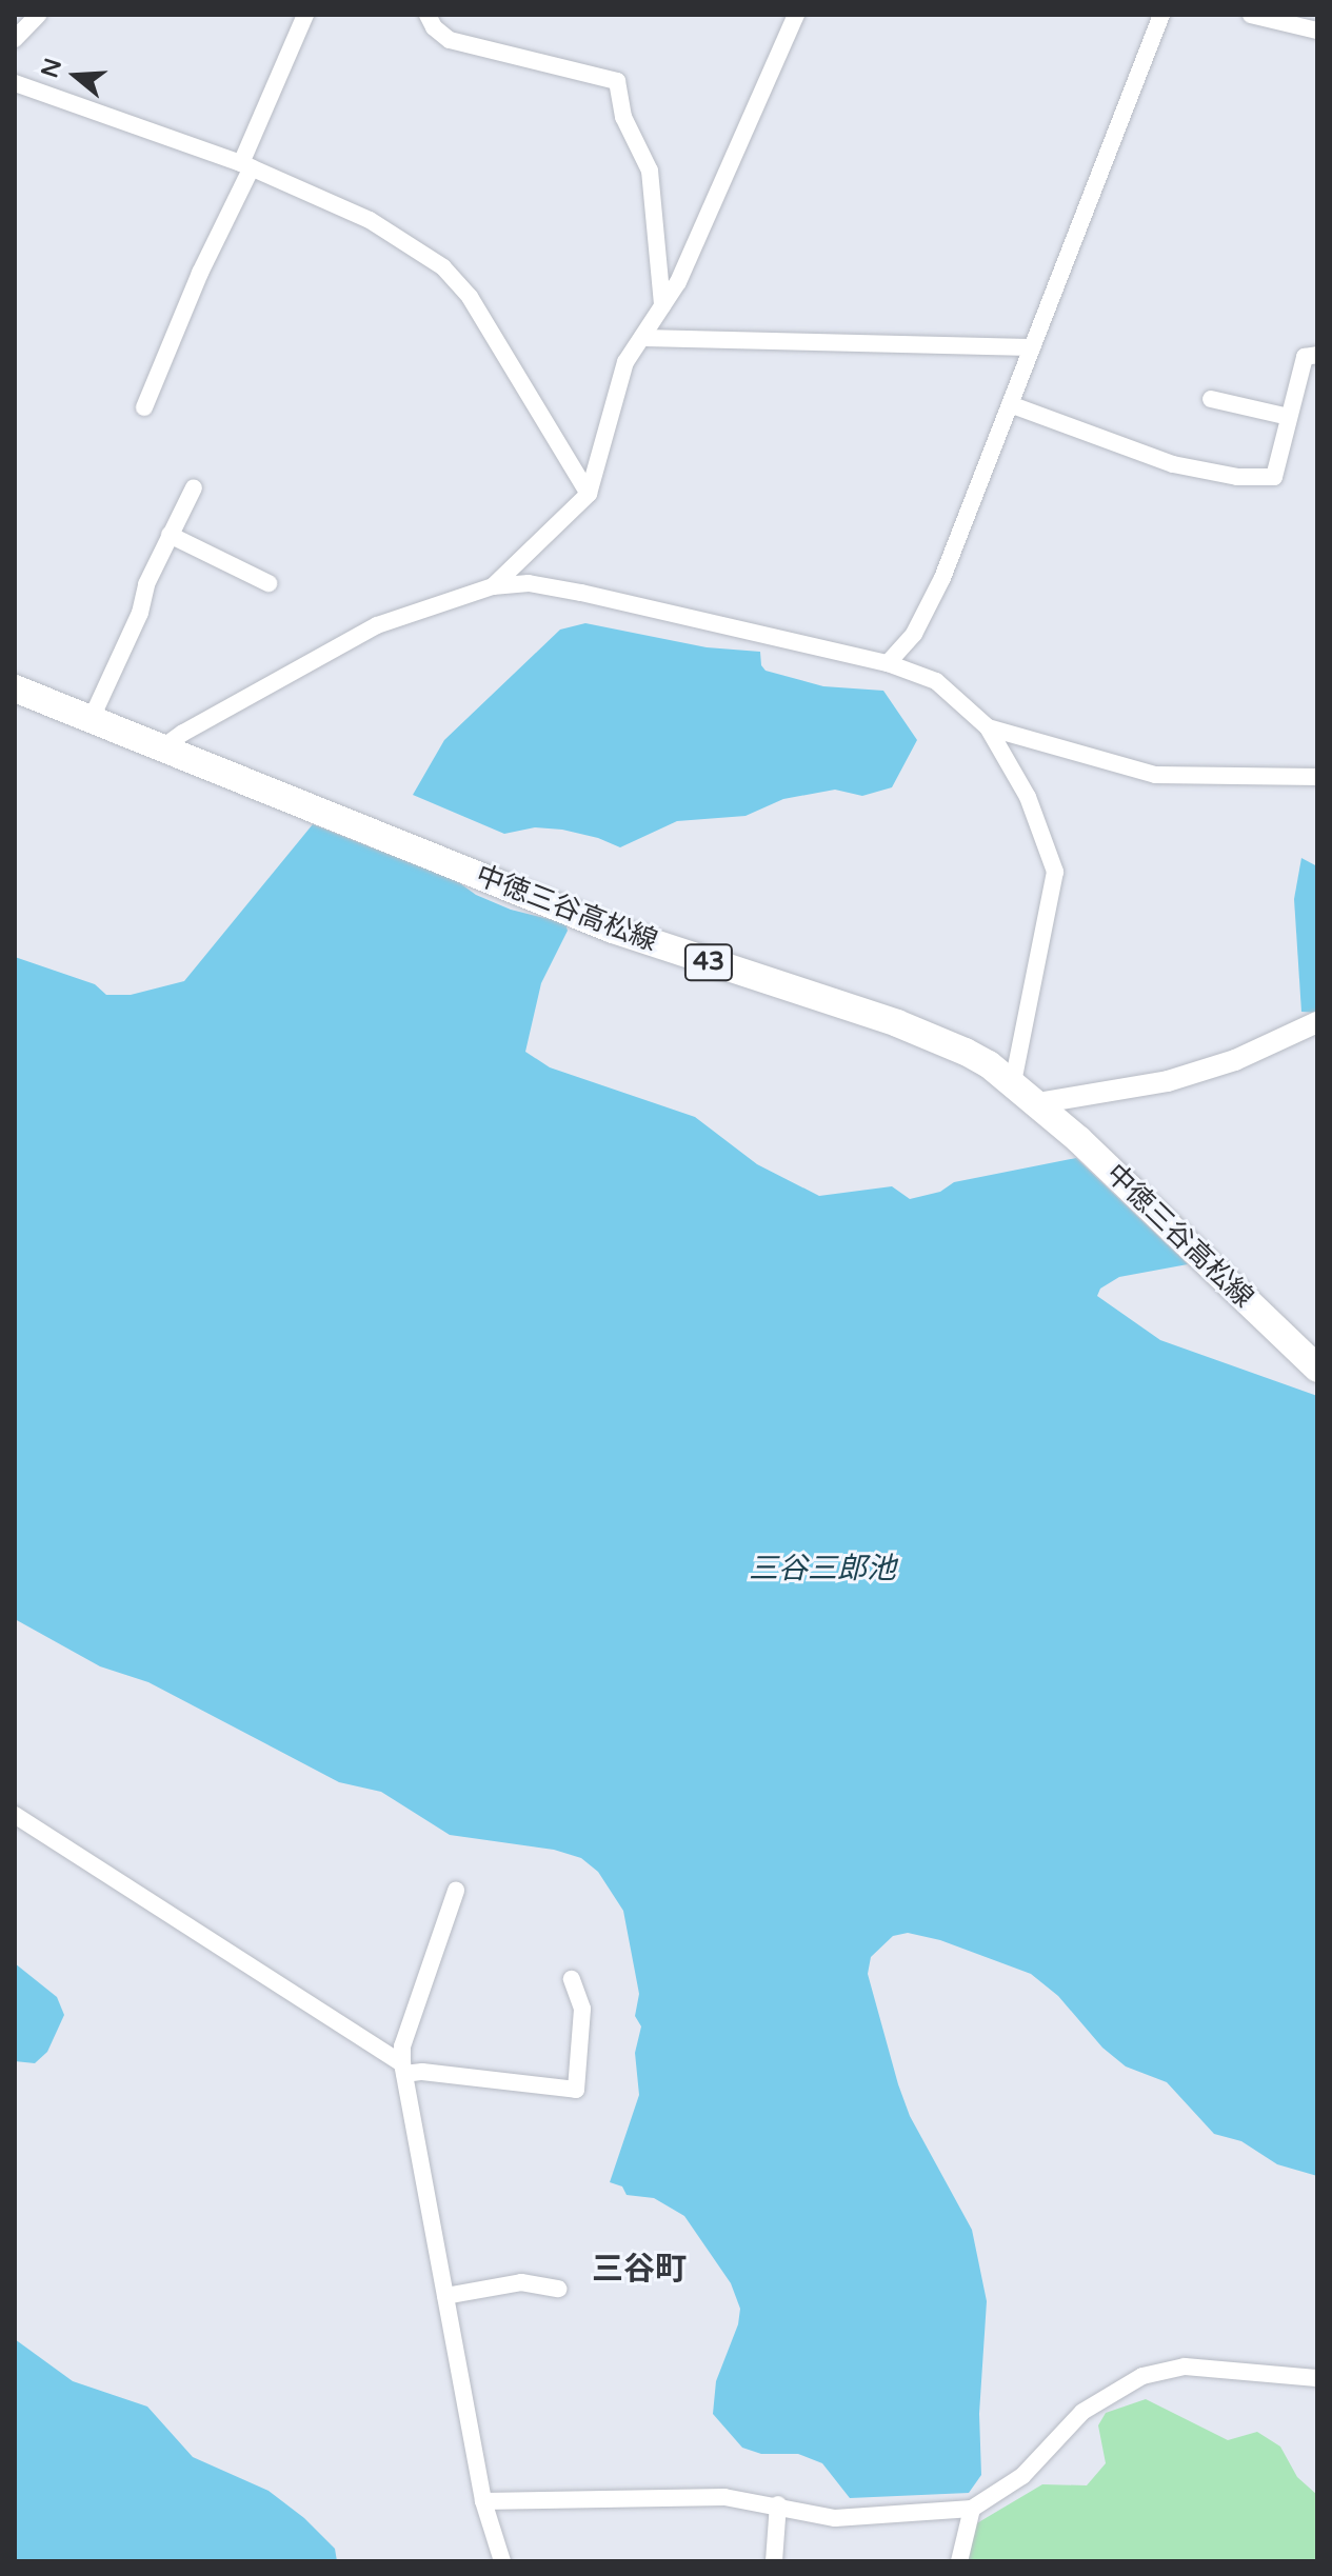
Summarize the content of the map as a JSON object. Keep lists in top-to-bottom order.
{
  "streets": {
    "main road": ["中徳三谷高松線", "43"]
  },
  "districts": ["三谷町"],
  "water": ["三谷三郎池"],
  "north": "left"
}
